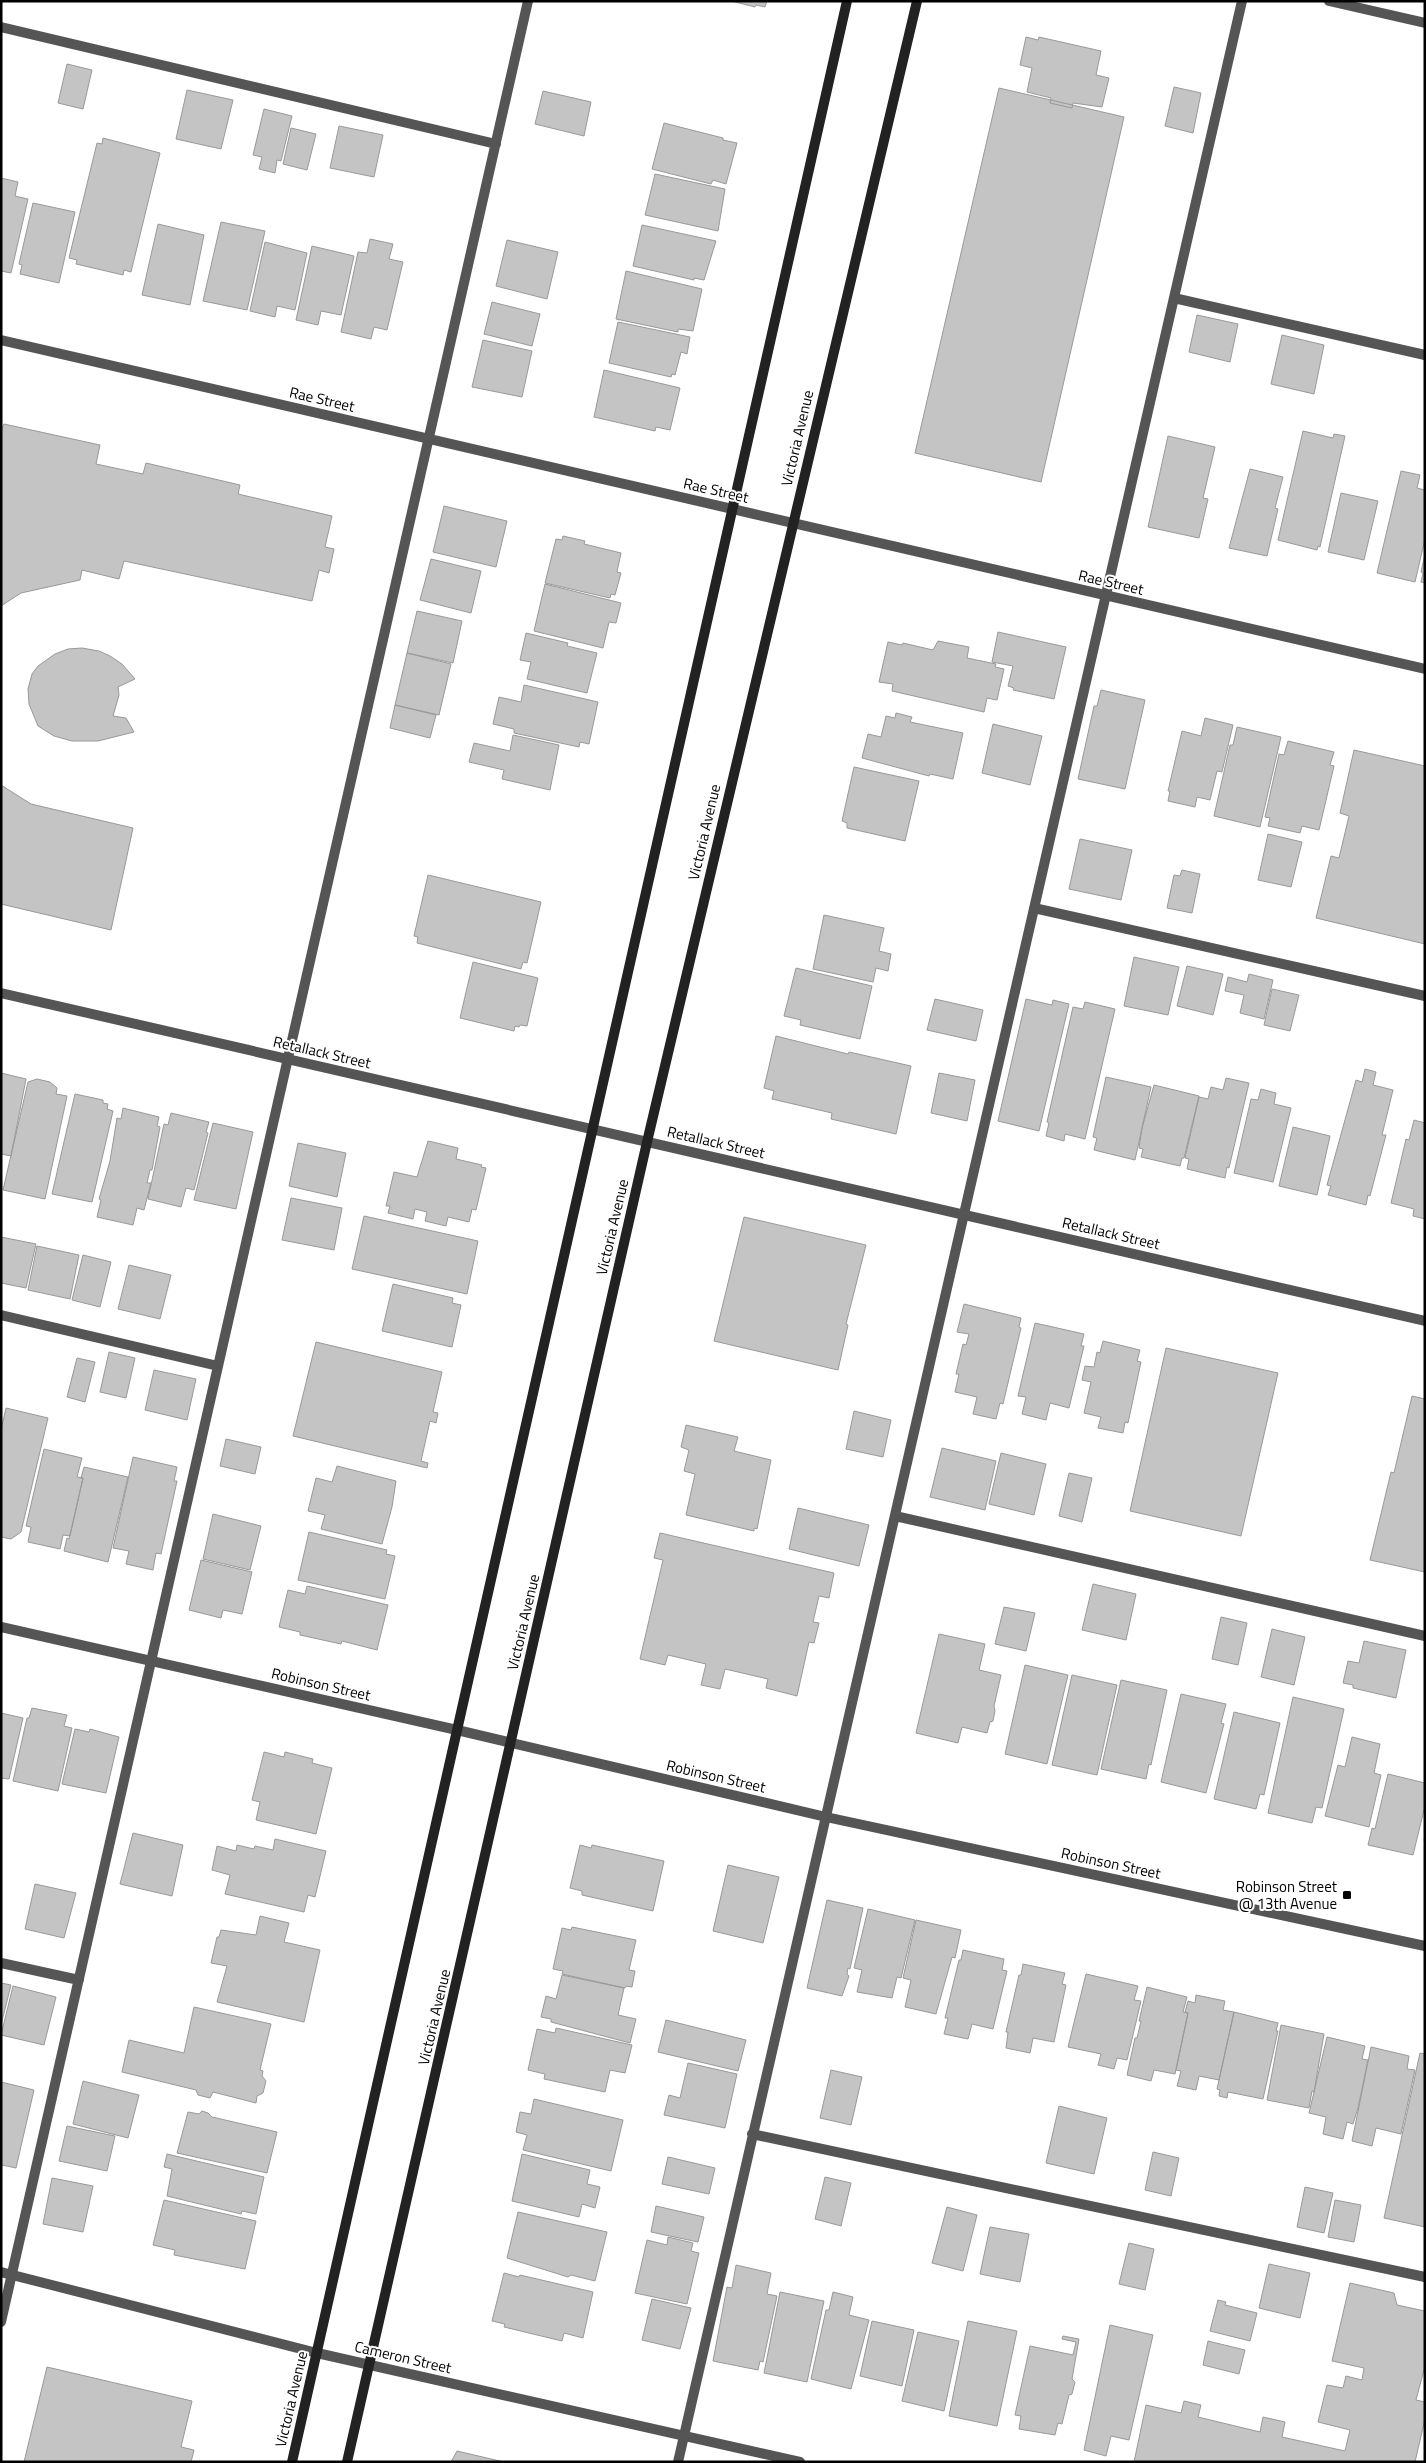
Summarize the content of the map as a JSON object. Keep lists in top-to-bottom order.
{
  "streets": {
    "street": [
      "Rae Street",
      "Victoria Avenue",
      "Retallack Street",
      "Robinson Street",
      "Cameron Street"
    ]
  },
  "crossings": [
    ["Rae Street", "Victoria Avenue"],
    ["Victoria Avenue", "Retallack Street"],
    ["Victoria Avenue", "Robinson Street"],
    ["Victoria Avenue", "Cameron Street"]
  ],
  "places": {
    "transit": ["Robinson Street @ 13th Avenue"]
  }
}
